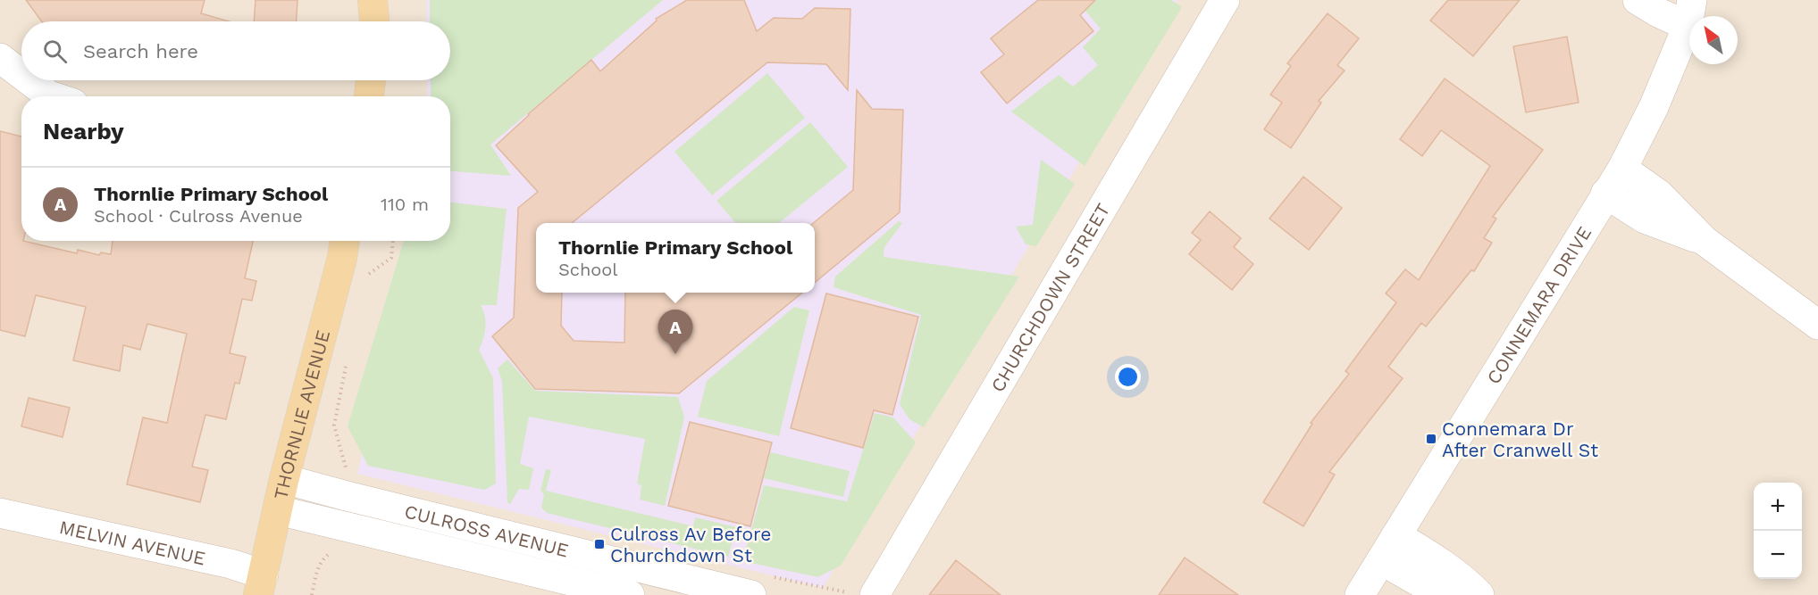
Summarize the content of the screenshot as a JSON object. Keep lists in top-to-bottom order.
{
  "streets": {
    "main road": ["THORNLIE AVENUE"],
    "street": [
      "CHURCHDOWN STREET",
      "CONNEMARA DRIVE",
      "CULROSS AVENUE",
      "MELVIN AVENUE"
    ]
  },
  "crossings": [
    ["THORNLIE AVENUE", "CULROSS AVENUE"],
    ["THORNLIE AVENUE", "MELVIN AVENUE"]
  ],
  "places": {
    "transit": ["Connemara Dr After Cranwell St", "Culross Av Before Churchdown St"]
  },
  "north": "top left",
  "page": {
    "search": "Search here",
    "heading": "Nearby",
    "list": [
      {
        "mark": "A",
        "name": "Thornlie Primary School",
        "note": "School · Culross Avenue",
        "value": "110 m"
      }
    ],
    "popup": ["Thornlie Primary School", "School"],
    "pins": "A",
    "map_buttons": ["+", "−"]
  }
}
